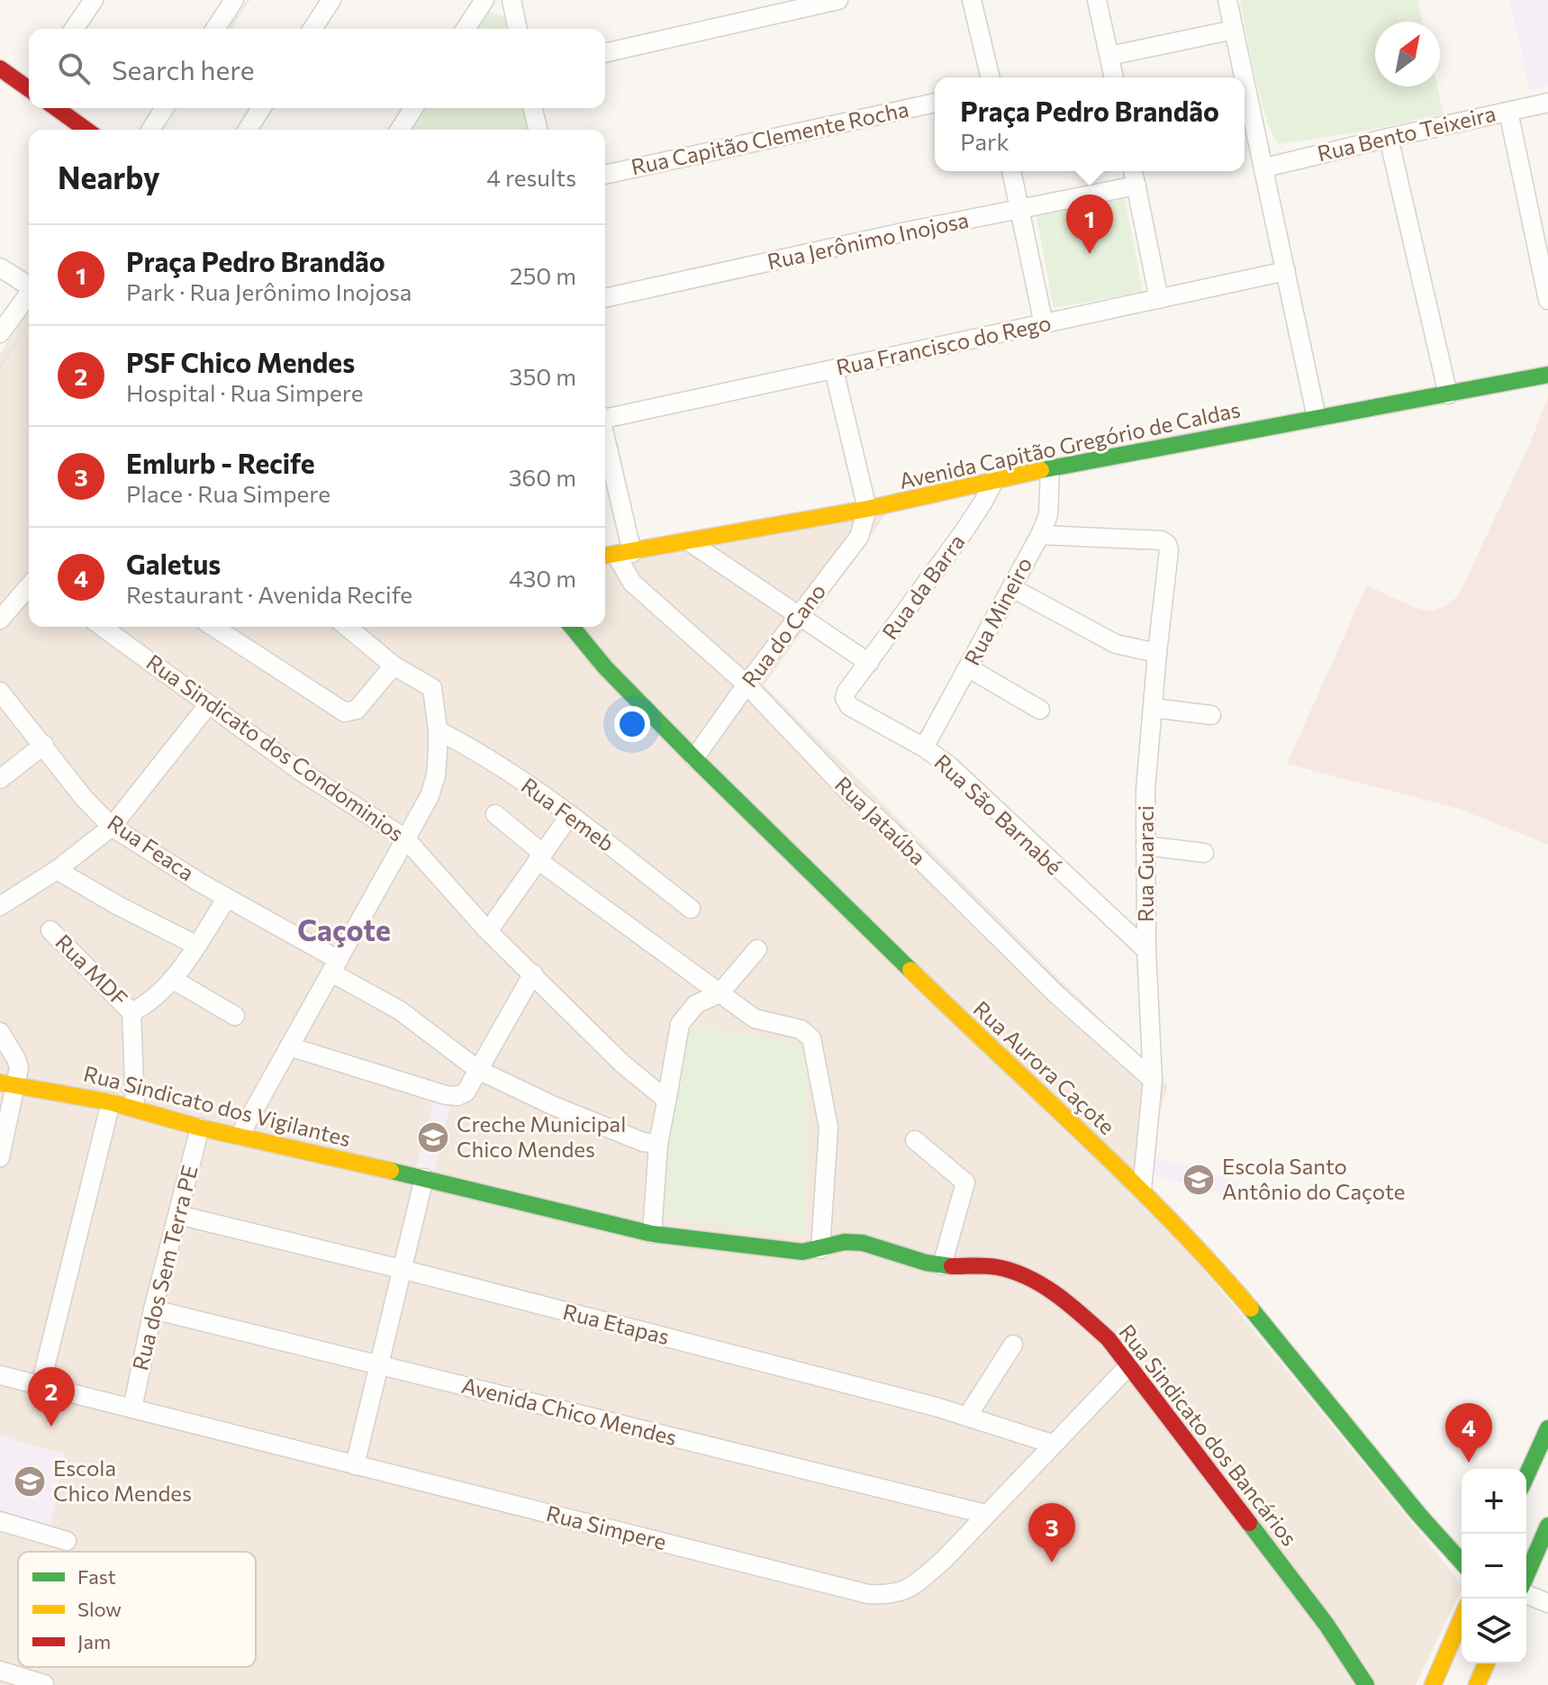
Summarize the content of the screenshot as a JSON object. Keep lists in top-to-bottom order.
{
  "streets": {
    "main road": [
      "Avenida Capitão Gregório de Caldas",
      "Rua Aurora Caçote",
      "Rua Sindicato dos Vigilantes",
      "Rua Sindicato dos Bancários"
    ],
    "street": [
      "Rua Bento Teixeira",
      "Rua Capitão Clemente Rocha",
      "Rua Jerônimo Inojosa",
      "Rua Francisco do Rego",
      "Rua da Barra",
      "Rua Mineiro",
      "Rua do Cano",
      "Rua Sindicato dos Condominios",
      "Rua Femeb",
      "Rua São Barnabé",
      "Rua Jataúba",
      "Rua Feaca",
      "Rua Guaraci",
      "Rua MDF",
      "Rua dos Sem Terra PE",
      "Rua Etapas",
      "Avenida Chico Mendes",
      "Rua Simpere"
    ]
  },
  "crossings": [
    ["Avenida Capitão Gregório de Caldas", "Rua da Barra"],
    ["Avenida Capitão Gregório de Caldas", "Rua Mineiro"],
    ["Avenida Capitão Gregório de Caldas", "Rua do Cano"],
    ["Avenida Capitão Gregório de Caldas", "Rua Jataúba"],
    ["Rua da Barra", "Rua São Barnabé"],
    ["Rua Mineiro", "Rua São Barnabé"],
    ["Rua Mineiro", "Rua Guaraci"],
    ["Rua do Cano", "Rua Jataúba"],
    ["Rua do Cano", "Rua Aurora Caçote"],
    ["Rua São Barnabé", "Rua Guaraci"],
    ["Rua Jataúba", "Rua Guaraci"],
    ["Rua Guaraci", "Rua Aurora Caçote"],
    ["Rua Sindicato dos Vigilantes", "Rua dos Sem Terra PE"],
    ["Rua Sindicato dos Vigilantes", "Rua Sindicato dos Bancários"],
    ["Rua dos Sem Terra PE", "Rua Etapas"],
    ["Rua dos Sem Terra PE", "Avenida Chico Mendes"],
    ["Rua dos Sem Terra PE", "Rua Simpere"],
    ["Rua Etapas", "Rua Simpere"],
    ["Avenida Chico Mendes", "Rua Simpere"],
    ["Rua Sindicato dos Bancários", "Rua Simpere"]
  ],
  "districts": ["Caçote"],
  "places": {
    "school or university": ["Creche Municipal Chico Mendes", "Escola Santo Antônio do Caçote", "Escola Chico Mendes"]
  },
  "legend": ["Fast", "Slow", "Jam"],
  "north": "top right",
  "page": {
    "search": "Search here",
    "popup": ["Praça Pedro Brandão", "Park"],
    "heading": ["Nearby", "4 results"],
    "pins": [
      "1",
      "2",
      "4",
      "3"
    ],
    "list": [
      {
        "mark": "1",
        "name": "Praça Pedro Brandão",
        "note": "Park · Rua Jerônimo Inojosa",
        "value": "250 m"
      },
      {
        "mark": "2",
        "name": "PSF Chico Mendes",
        "note": "Hospital · Rua Simpere",
        "value": "350 m"
      },
      {
        "mark": "3",
        "name": "Emlurb - Recife",
        "note": "Place · Rua Simpere",
        "value": "360 m"
      },
      {
        "mark": "4",
        "name": "Galetus",
        "note": "Restaurant · Avenida Recife",
        "value": "430 m"
      }
    ],
    "map_buttons": ["+", "−"]
  }
}
